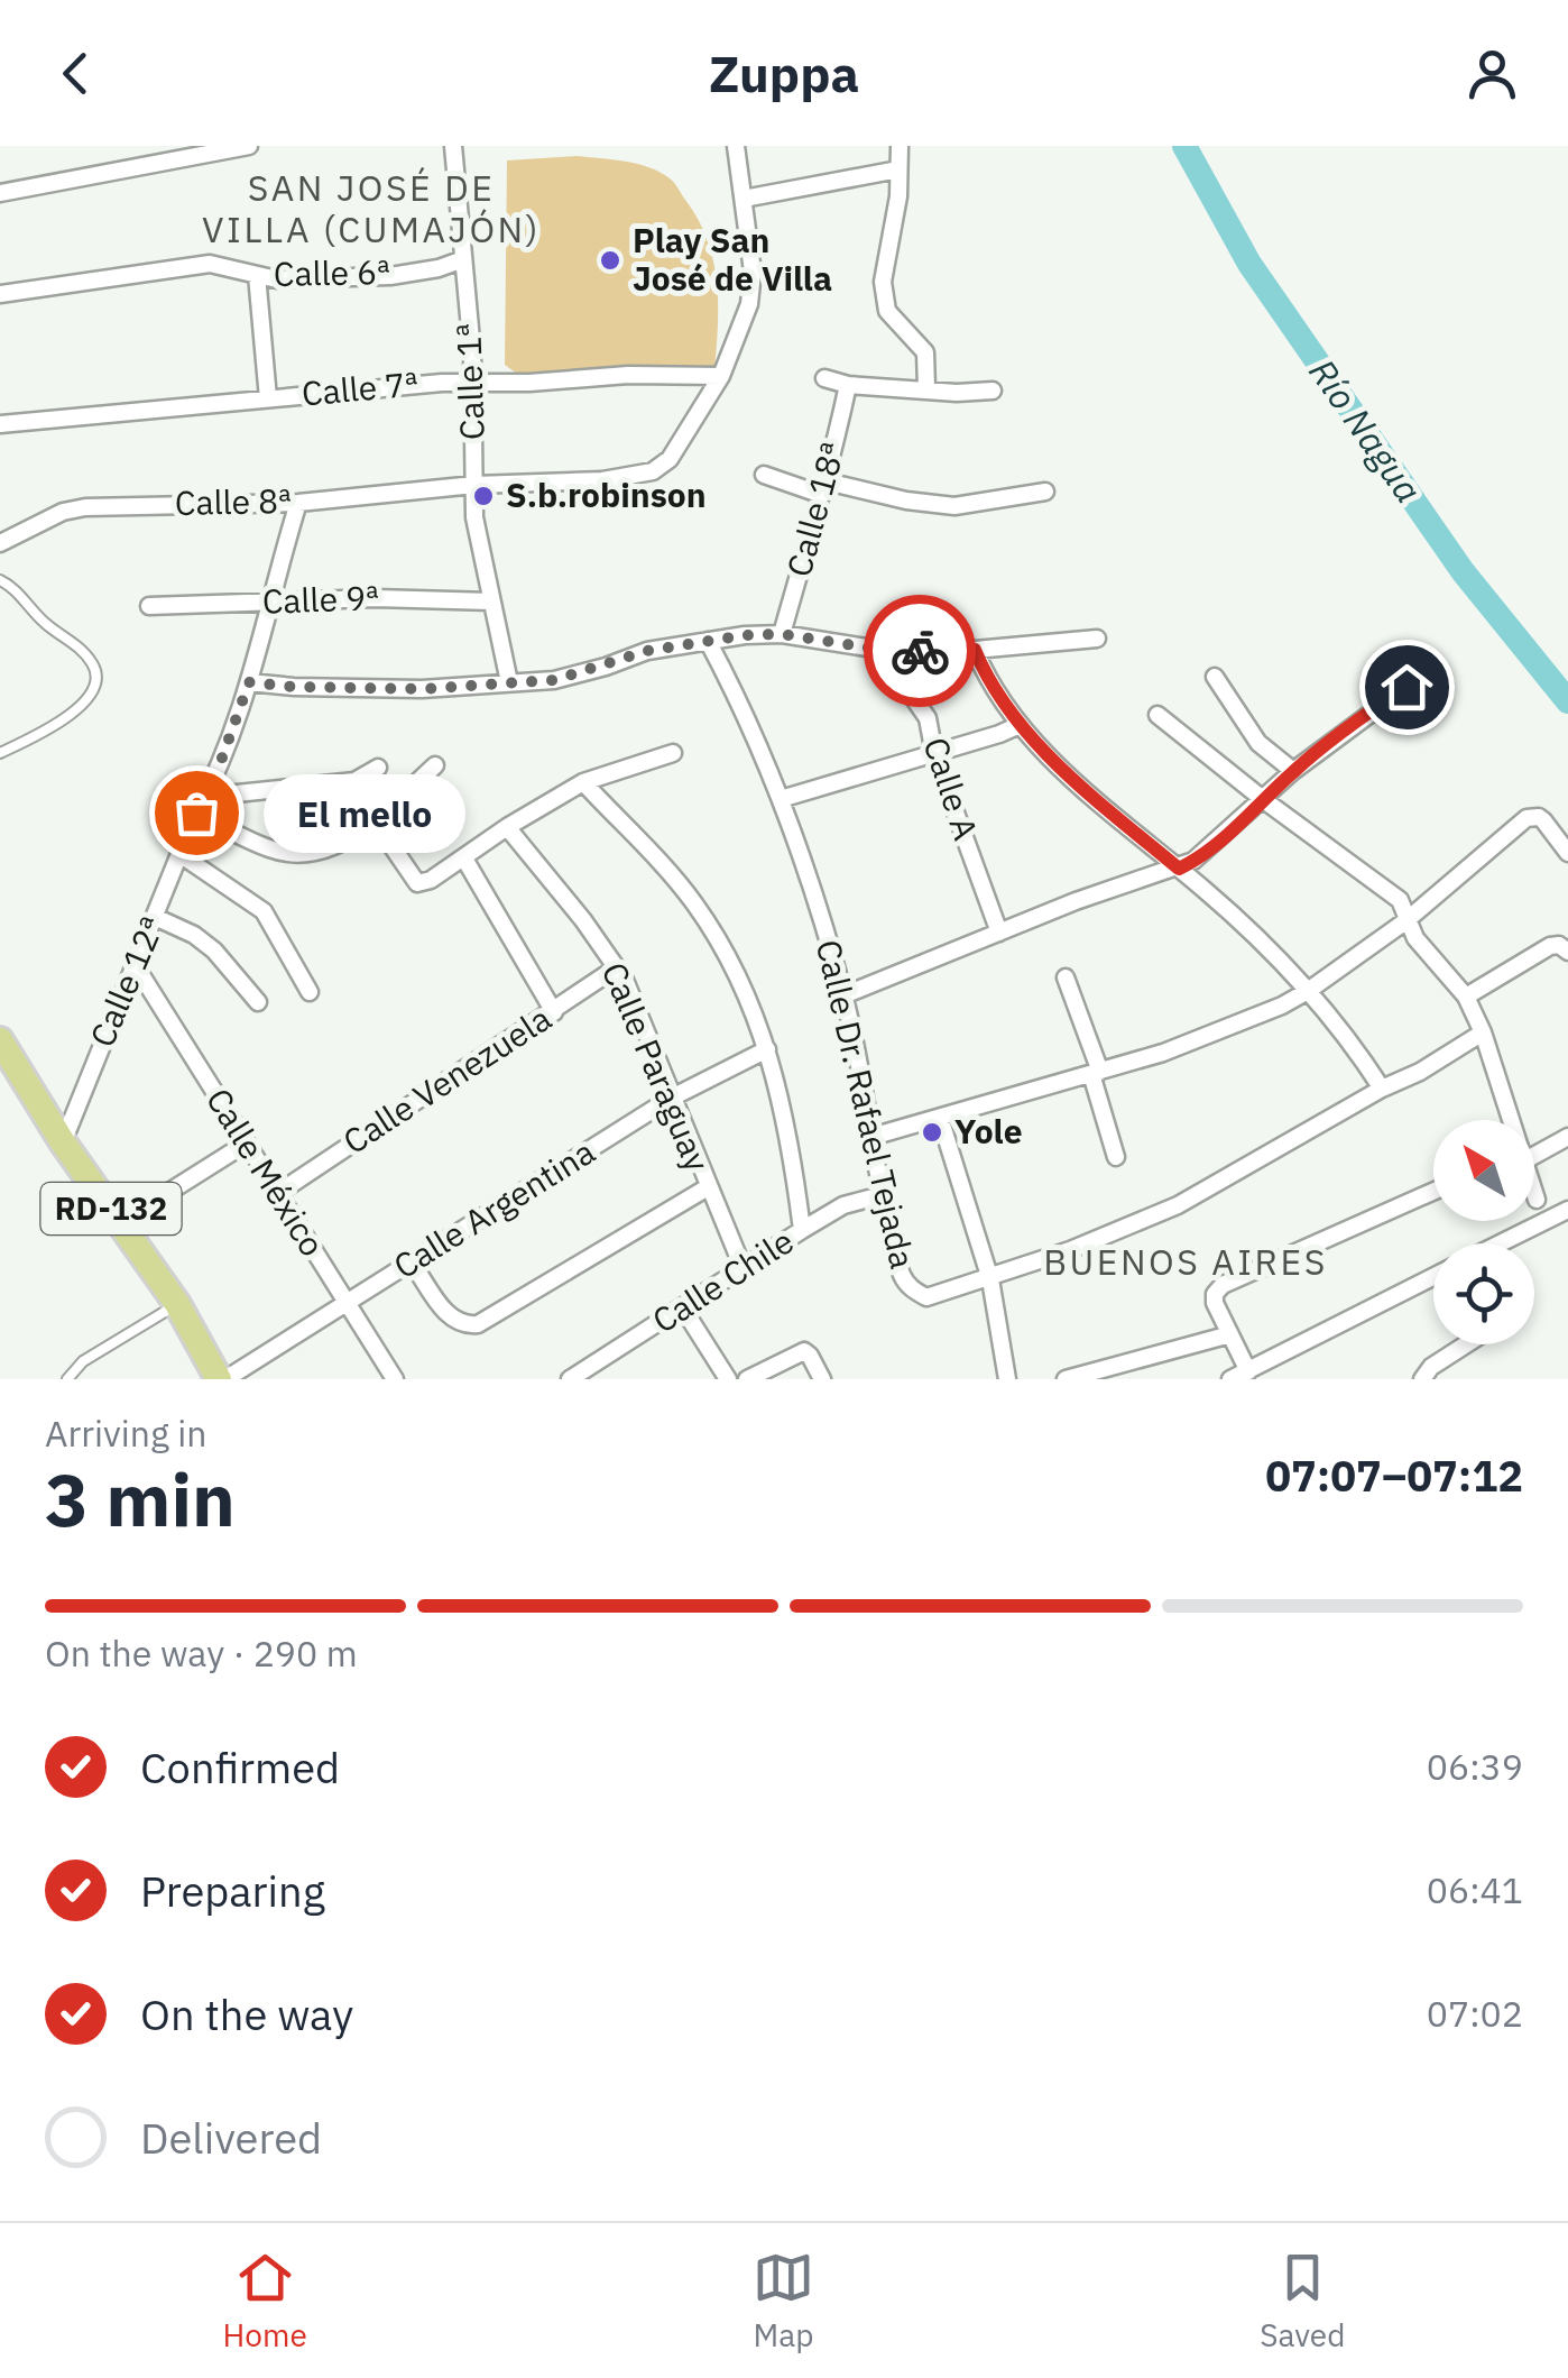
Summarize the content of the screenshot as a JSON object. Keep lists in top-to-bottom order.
{
  "streets": {
    "main road": ["RD-132"],
    "street": [
      "Calle 6ª",
      "Calle 1ª",
      "Calle 7ª",
      "Calle 8ª",
      "Calle 18ª",
      "Calle 9ª",
      "Calle A",
      "Calle 12ª",
      "Calle Paraguay",
      "Calle Venezuela",
      "Calle Dr. Rafael Tejada",
      "Calle México",
      "Calle Argentina",
      "Calle Chile"
    ]
  },
  "crossings": [
    ["Calle 6ª", "Calle 1ª"],
    ["Calle 1ª", "Calle 7ª"],
    ["Calle 1ª", "Calle 8ª"],
    ["Calle 1ª", "Calle 9ª"],
    ["Calle 7ª", "Calle 8ª"],
    ["Calle 8ª", "Calle 12ª"],
    ["Calle 9ª", "Calle 12ª"],
    ["Calle 12ª", "Calle México"],
    ["Calle 12ª", "RD-132"],
    ["Calle Paraguay", "Calle Venezuela"],
    ["Calle Paraguay", "Calle Argentina"],
    ["Calle Paraguay", "Calle Chile"],
    ["Calle Venezuela", "Calle México"],
    ["Calle Dr. Rafael Tejada", "Calle Chile"],
    ["Calle México", "Calle Argentina"],
    ["RD-132", "Calle Argentina"]
  ],
  "districts": ["SAN JOSÉ DE VILLA (CUMAJÓN)", "BUENOS AIRES"],
  "water": ["Río Nagua"],
  "places": [
    "Play San José de Villa",
    "S.b.robinson",
    "El mello",
    "Yole"
  ],
  "north": "top left",
  "page": {
    "header": "Zuppa",
    "bubble": "El mello",
    "heading": ["3 min", "Arriving in", "07:07–07:12"],
    "bar": "On the way · 290 m",
    "list": [
      ["Confirmed", "06:39"],
      ["Preparing", "06:41"],
      ["On the way", "07:02"],
      "Delivered"
    ],
    "tabs": ["Home", "Map", "Saved"]
  }
}
